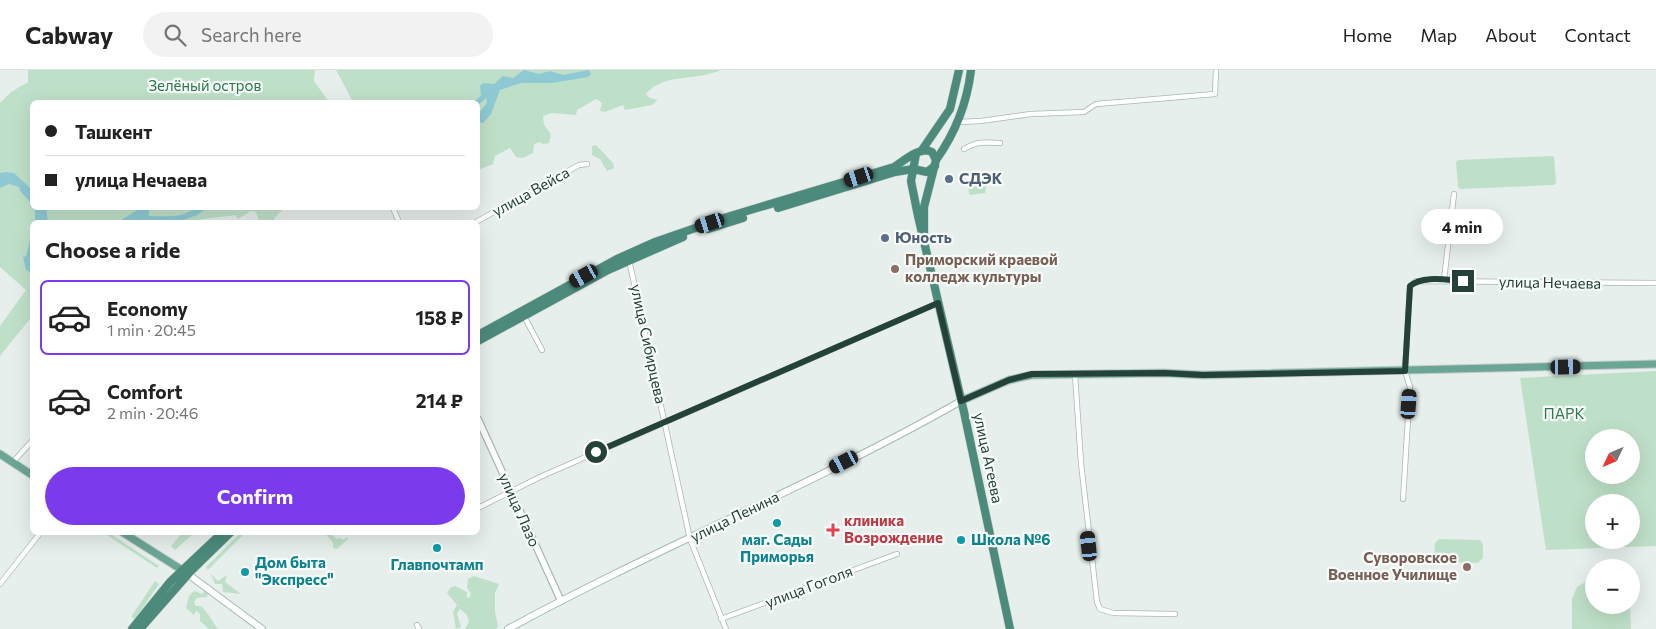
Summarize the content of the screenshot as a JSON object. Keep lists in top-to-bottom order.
{
  "streets": {
    "highway": ["улица Агеева"],
    "main road": ["улица Ленина"],
    "street": [
      "улица Вейса",
      "улица Нечаева",
      "улица Сибирцева",
      "улица Лазо",
      "улица Гоголя"
    ]
  },
  "crossings": [
    ["улица Сибирцева", "улица Ленина"],
    ["улица Сибирцева", "улица Гоголя"],
    ["улица Агеева", "улица Ленина"],
    ["улица Лазо", "улица Ленина"]
  ],
  "parks": ["Зелёный остров", "ПАРК"],
  "places": {
    "other": [
      "СДЭК",
      "Юность",
      "Приморский краевой колледж культуры",
      "маг. Сады Приморья",
      "Школа №6",
      "Главпочтамп",
      "Суворовское Военное Училище",
      "Дом быта \"Экспресс\""
    ],
    "health": ["клиника Возрождение"]
  },
  "north": "bottom left",
  "page": {
    "header": "Cabway",
    "search": "Search here",
    "nav": [
      "Home",
      "Map",
      "About",
      "Contact"
    ],
    "banner": ["Ташкент", "улица Нечаева"],
    "bubble": "4 min",
    "heading": "Choose a ride",
    "list": [
      {
        "name": "Economy",
        "note": "1 min · 20:45",
        "value": "158 ₽"
      },
      {
        "name": "Comfort",
        "note": "2 min · 20:46",
        "value": "214 ₽"
      }
    ],
    "map_buttons": ["+", "−"],
    "buttons": "Confirm"
  }
}
